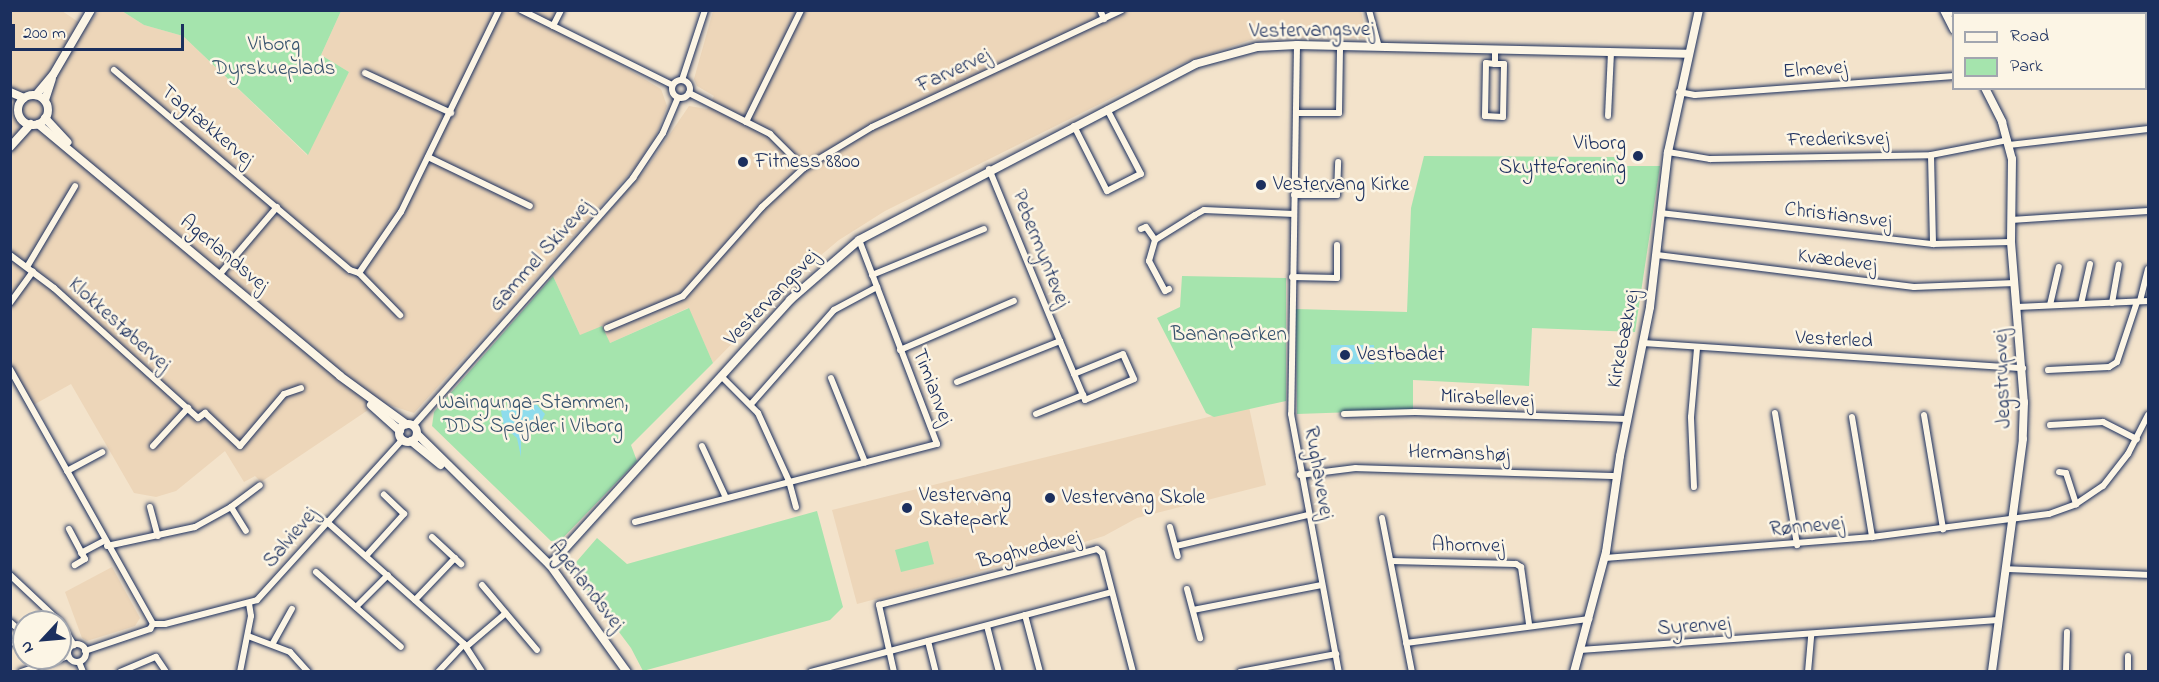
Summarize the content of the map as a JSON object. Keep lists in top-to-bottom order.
{
  "streets": {
    "street": [
      "Vestervangsvej",
      "Elmevej",
      "Farvervej",
      "Tagtækkervej",
      "Frederiksvej",
      "Christiansvej",
      "Pebermyntevej",
      "Agerlandsvej",
      "Gammel Skivevej",
      "Kvædevej",
      "Klokkestøbervej",
      "Kirkebækvej",
      "Vesterled",
      "Jegstrupvej",
      "Timianvej",
      "Mirabellevej",
      "Hermanshøj",
      "Rughavevej",
      "Rønnevej",
      "Salvievej",
      "Ahornvej",
      "Boghvedevej",
      "Syrenvej"
    ]
  },
  "crossings": [
    ["Vestervangsvej", "Pebermyntevej"],
    ["Vestervangsvej", "Agerlandsvej"],
    ["Vestervangsvej", "Kirkebækvej"],
    ["Vestervangsvej", "Timianvej"],
    ["Vestervangsvej", "Rughavevej"],
    ["Elmevej", "Kirkebækvej"],
    ["Frederiksvej", "Kirkebækvej"],
    ["Frederiksvej", "Jegstrupvej"],
    ["Christiansvej", "Kirkebækvej"],
    ["Christiansvej", "Jegstrupvej"],
    ["Agerlandsvej", "Gammel Skivevej"],
    ["Agerlandsvej", "Salvievej"],
    ["Kvædevej", "Kirkebækvej"],
    ["Kvædevej", "Jegstrupvej"],
    ["Kirkebækvej", "Vesterled"],
    ["Kirkebækvej", "Mirabellevej"],
    ["Kirkebækvej", "Hermanshøj"],
    ["Kirkebækvej", "Rønnevej"],
    ["Kirkebækvej", "Syrenvej"],
    ["Vesterled", "Jegstrupvej"],
    ["Jegstrupvej", "Rønnevej"],
    ["Jegstrupvej", "Syrenvej"],
    ["Hermanshøj", "Rughavevej"]
  ],
  "parks": ["Viborg Dyrskueplads", "Bananparken", "Waingunga-Stammen, DDS Spejder i Viborg"],
  "places": [
    "Viborg Skytteforening",
    "Fitness 8800",
    "Vestervang Kirke",
    "Vestbadet",
    "Vestervang Skole",
    "Vestervang Skatepark"
  ],
  "legend": ["Road", "Park"],
  "scale_bar": "200 m",
  "north": "bottom left"
}
